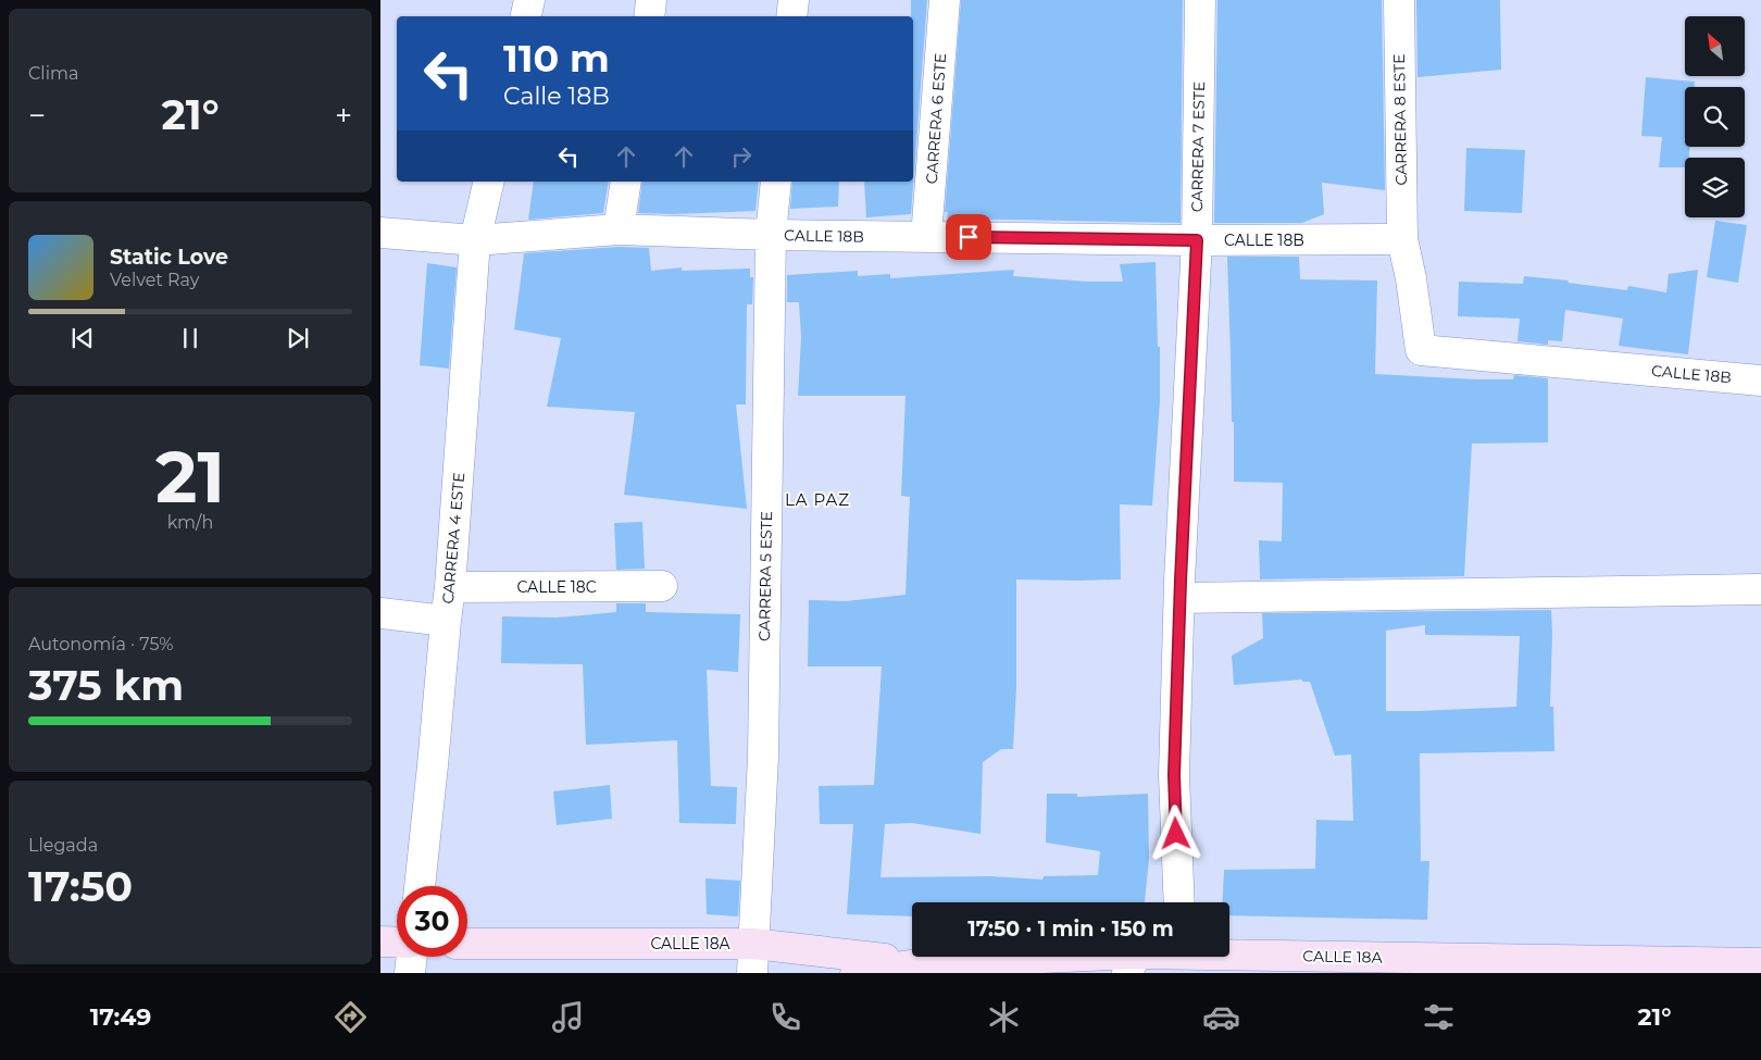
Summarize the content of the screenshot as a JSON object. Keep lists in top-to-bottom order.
{
  "streets": {
    "street": [
      "CARRERA 6 ESTE",
      "CARRERA 8 ESTE",
      "CARRERA 7 ESTE",
      "CALLE 18B",
      "CARRERA 4 ESTE",
      "CARRERA 5 ESTE",
      "CALLE 18C",
      "CALLE 18A"
    ]
  },
  "crossings": [
    ["CARRERA 6 ESTE", "CALLE 18B"],
    ["CARRERA 8 ESTE", "CALLE 18B"],
    ["CARRERA 7 ESTE", "CALLE 18B"],
    ["CALLE 18B", "CARRERA 4 ESTE"],
    ["CALLE 18B", "CARRERA 5 ESTE"],
    ["CARRERA 4 ESTE", "CALLE 18C"],
    ["CARRERA 5 ESTE", "CALLE 18A"]
  ],
  "districts": ["LA PAZ"],
  "north": "top left",
  "page": {
    "tile": [
      "Clima",
      ["21", "km/h"],
      ["Autonomía · 75%", "375 km"],
      ["Llegada", "17:50"]
    ],
    "turn": ["110 m", "Calle 18B"],
    "heat": ["−", "21°", "+"],
    "song": ["Static Love", "Velvet Ray"],
    "limit": "30",
    "trip": "17:50 · 1 min · 150 m",
    "tabs": ["17:49", "21°"]
  }
}
